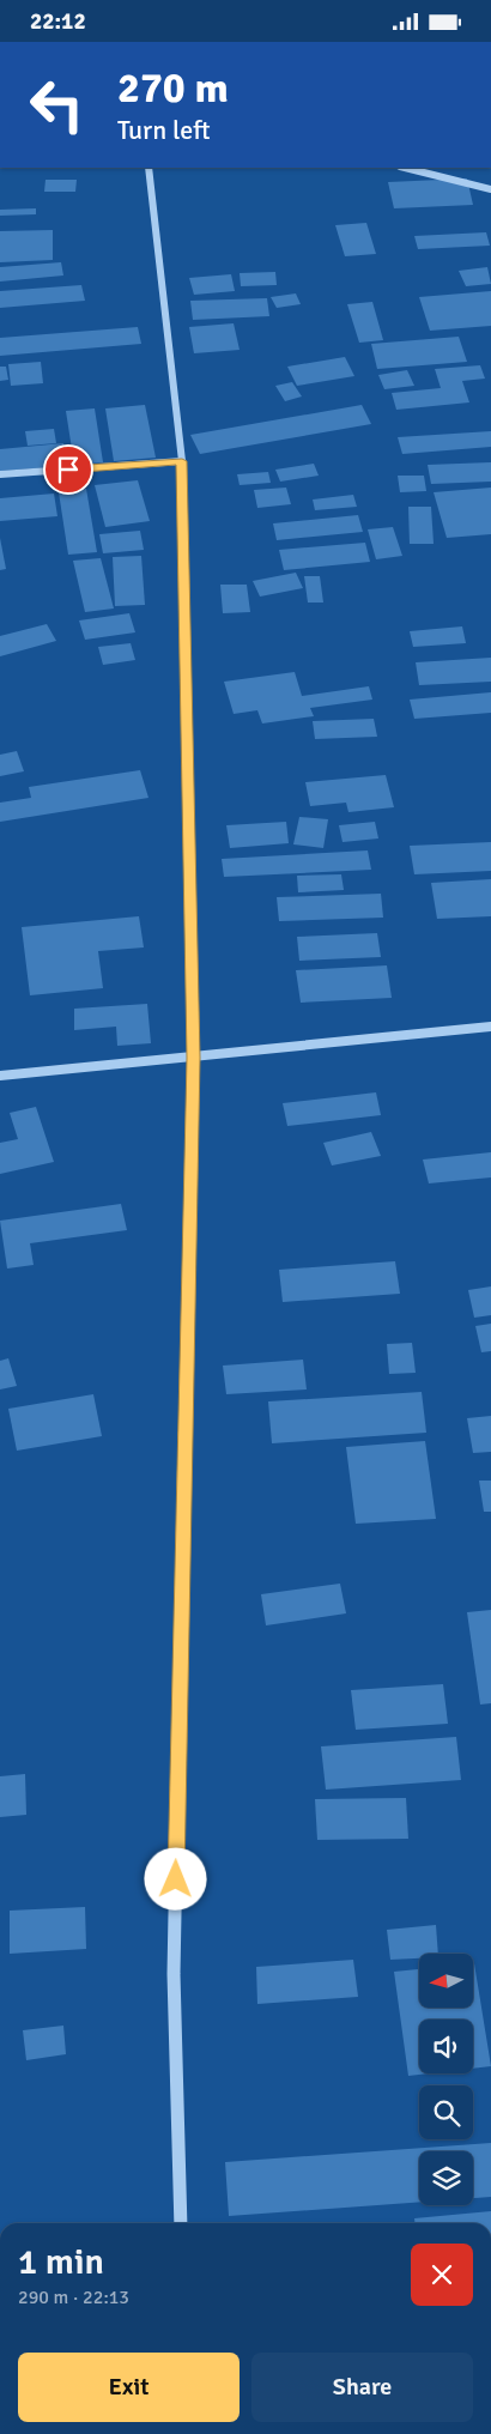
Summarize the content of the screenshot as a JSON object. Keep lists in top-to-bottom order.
{
  "north": "left",
  "page": {
    "status": "22:12",
    "turn": ["270 m", "Turn left"],
    "heading": ["1 min", "290 m · 22:13"],
    "buttons": ["Exit", "Share"]
  }
}
